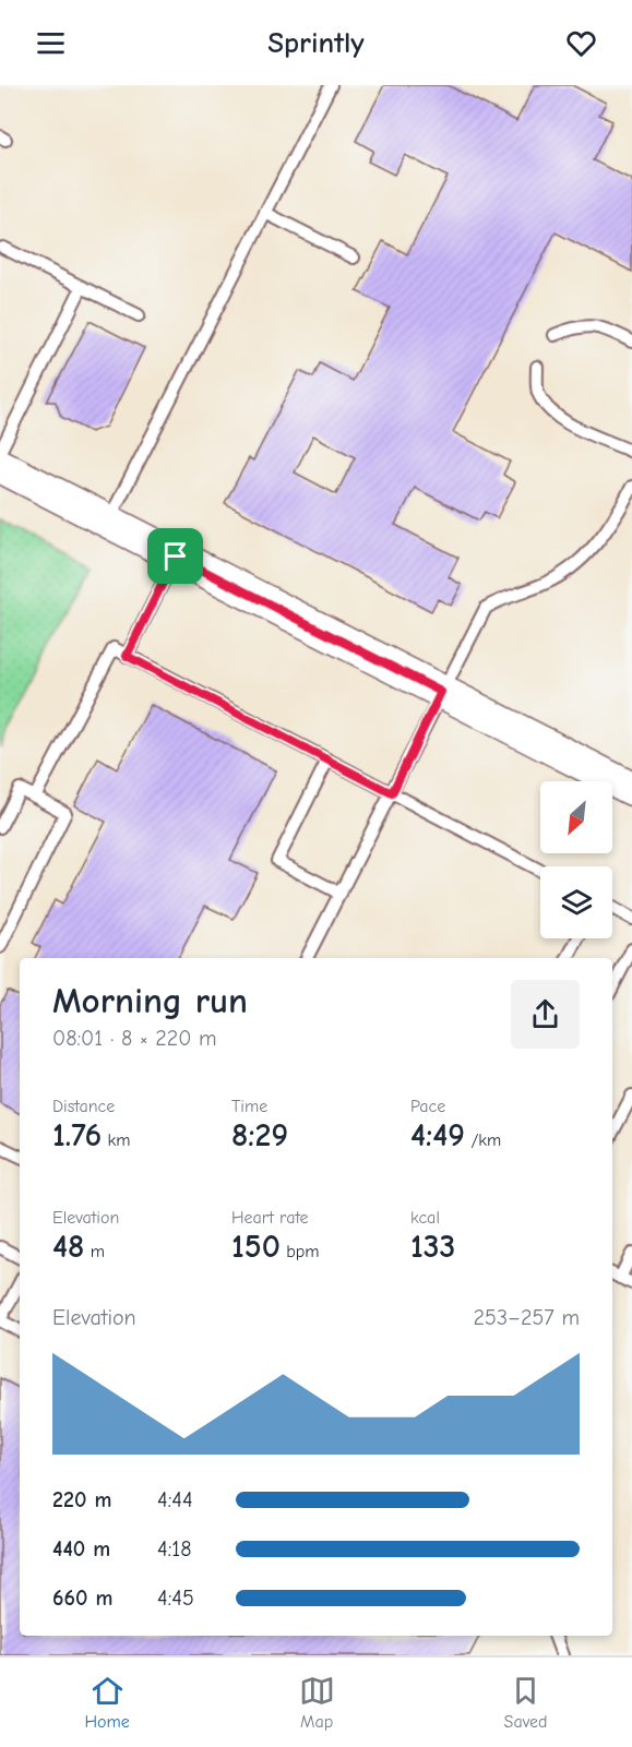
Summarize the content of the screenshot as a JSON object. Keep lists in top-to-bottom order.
{
  "north": "bottom left",
  "page": {
    "header": "Sprintly",
    "heading": ["Morning run", "08:01 · 8 × 220 m"],
    "stats": [
      ["Distance", "1.76 km"],
      ["Time", "8:29"],
      ["Pace", "4:49 /km"],
      ["Elevation", "48 m"],
      ["Heart rate", "150 bpm"],
      ["kcal", "133"]
    ],
    "chart": ["Elevation", "253–257 m"],
    "list": [
      {
        "name": "220 m",
        "note": "4:44"
      },
      {
        "name": "440 m",
        "note": "4:18"
      },
      {
        "name": "660 m",
        "note": "4:45"
      }
    ],
    "tabs": ["Home", "Map", "Saved"]
  }
}
